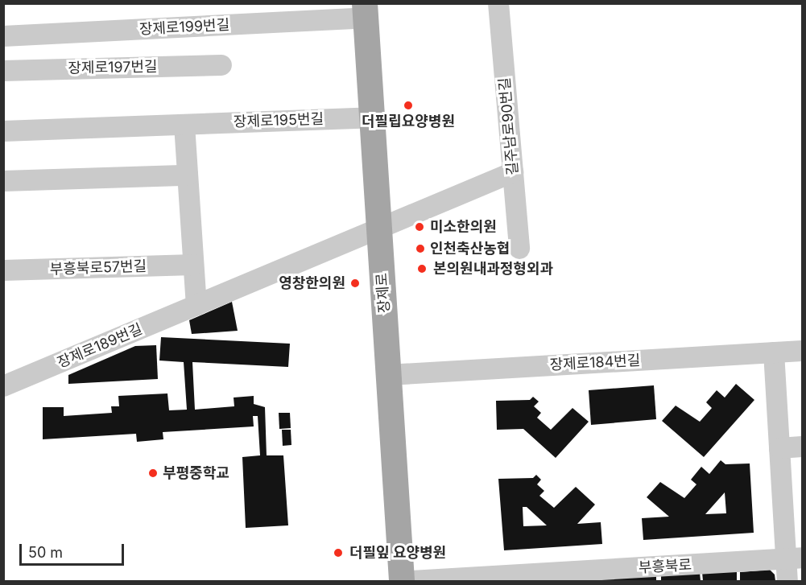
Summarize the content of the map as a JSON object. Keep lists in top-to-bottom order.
{
  "streets": {
    "main road": ["장제로"],
    "street": [
      "장제로199번길",
      "장제로197번길",
      "장제로195번길",
      "길주남로90번길",
      "부흥북로57번길",
      "장제로189번길",
      "장제로184번길",
      "부흥북로"
    ]
  },
  "crossings": [
    ["장제로199번길", "장제로"],
    ["장제로195번길", "장제로"],
    ["길주남로90번길", "장제로189번길"],
    ["장제로", "장제로189번길"],
    ["장제로", "장제로184번길"]
  ],
  "places": [
    "더필립요양병원",
    "미소한의원",
    "인천축산농협",
    "본의원내과정형외과",
    "영창한의원",
    "부평중학교",
    "더필잎 요양병원"
  ],
  "scale_bar": "50 m"
}
